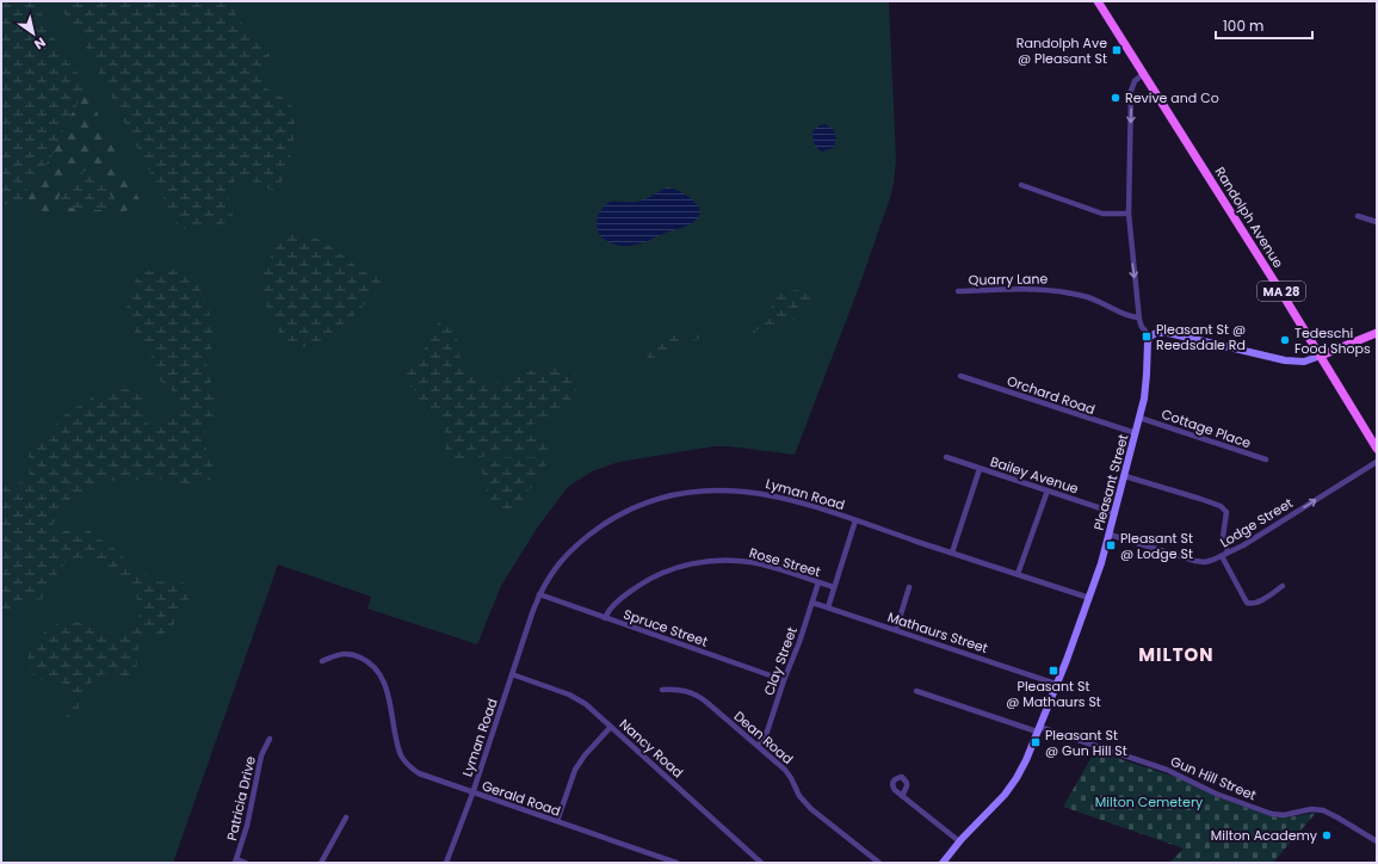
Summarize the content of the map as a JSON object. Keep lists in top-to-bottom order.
{
  "streets": {
    "main road": ["Randolph Avenue", "MA 28"],
    "street": [
      "Quarry Lane",
      "Orchard Road",
      "Cottage Place",
      "Bailey Avenue",
      "Pleasant Street",
      "Lyman Road",
      "Lodge Street",
      "Rose Street",
      "Spruce Street",
      "Mathaurs Street",
      "Clay Street",
      "Dean Road",
      "Nancy Road",
      "Gun Hill Street",
      "Patricia Drive",
      "Gerald Road"
    ]
  },
  "crossings": [
    ["Orchard Road", "Pleasant Street"],
    ["Cottage Place", "Pleasant Street"],
    ["Bailey Avenue", "Pleasant Street"],
    ["Pleasant Street", "Lyman Road"],
    ["Pleasant Street", "Lodge Street"],
    ["Pleasant Street", "Mathaurs Street"],
    ["Pleasant Street", "Gun Hill Street"],
    ["Lyman Road", "Spruce Street"],
    ["Lyman Road", "Nancy Road"],
    ["Lyman Road", "Gerald Road"],
    ["Rose Street", "Spruce Street"],
    ["Rose Street", "Clay Street"],
    ["Spruce Street", "Clay Street"],
    ["Mathaurs Street", "Clay Street"],
    ["Clay Street", "Dean Road"]
  ],
  "one_way": ["Lodge Street"],
  "districts": ["MILTON"],
  "parks": ["Milton Cemetery"],
  "places": {
    "transit": [
      "Randolph Ave @ Pleasant St",
      "Pleasant St @ Reedsdale Rd",
      "Pleasant St @ Lodge St",
      "Pleasant St @ Mathaurs St",
      "Pleasant St @ Gun Hill St"
    ],
    "other": ["Revive and Co", "Tedeschi Food Shops", "Milton Academy"]
  },
  "scale_bar": "100 m",
  "north": "bottom right"
}
